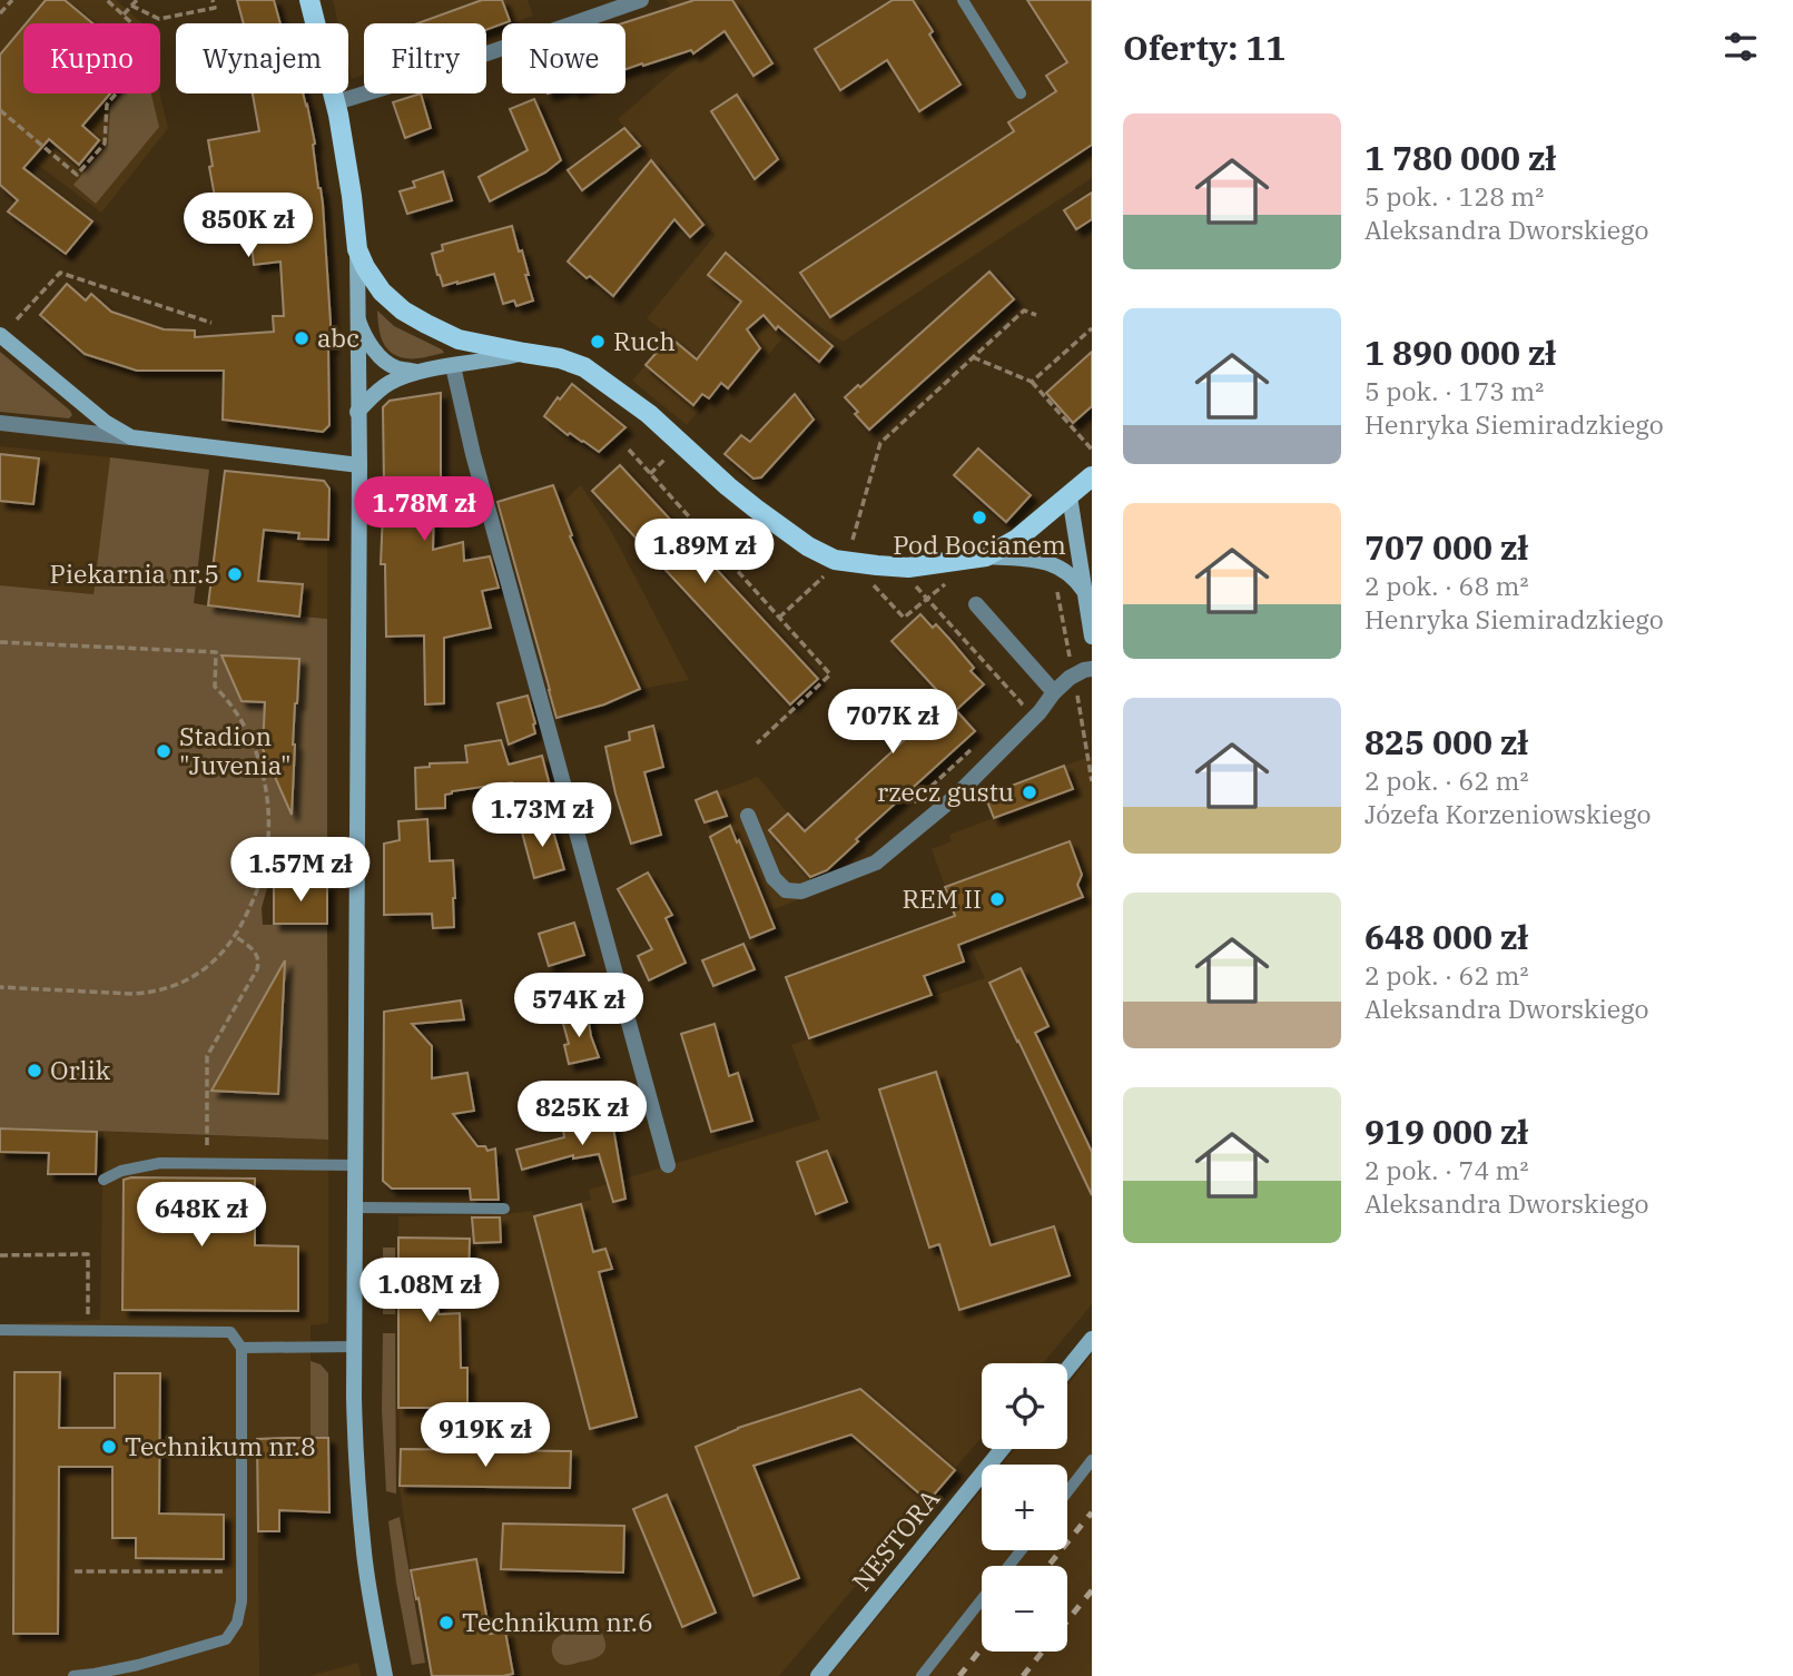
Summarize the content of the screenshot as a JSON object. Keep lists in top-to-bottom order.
{
  "streets": {
    "street": ["NESTORA"]
  },
  "places": [
    "abc",
    "Ruch",
    "Pod Bocianem",
    "Piekarnia nr.5",
    "Stadion \"Juvenia\"",
    "rzecz gustu",
    "REM II",
    "Orlik",
    "Technikum nr.8",
    "Technikum nr.6"
  ],
  "page": {
    "heading": "Oferty: 11",
    "chip": [
      "Kupno",
      "Wynajem",
      "Filtry",
      "Nowe"
    ],
    "list": [
      {
        "name": "1 780 000 zł",
        "note": "5 pok. · 128 m² · Aleksandra Dworskiego"
      },
      {
        "name": "1 890 000 zł",
        "note": "5 pok. · 173 m² · Henryka Siemiradzkiego"
      },
      {
        "name": "707 000 zł",
        "note": "2 pok. · 68 m² · Henryka Siemiradzkiego"
      },
      {
        "name": "825 000 zł",
        "note": "2 pok. · 62 m² · Józefa Korzeniowskiego"
      },
      {
        "name": "648 000 zł",
        "note": "2 pok. · 62 m² · Aleksandra Dworskiego"
      },
      {
        "name": "919 000 zł",
        "note": "2 pok. · 74 m² · Aleksandra Dworskiego"
      }
    ],
    "price": [
      "850K zł",
      "1.78M zł",
      "1.89M zł",
      "707K zł",
      "1.73M zł",
      "1.57M zł",
      "574K zł",
      "825K zł",
      "648K zł",
      "1.08M zł",
      "919K zł"
    ],
    "map_buttons": ["+", "−"]
  }
}
